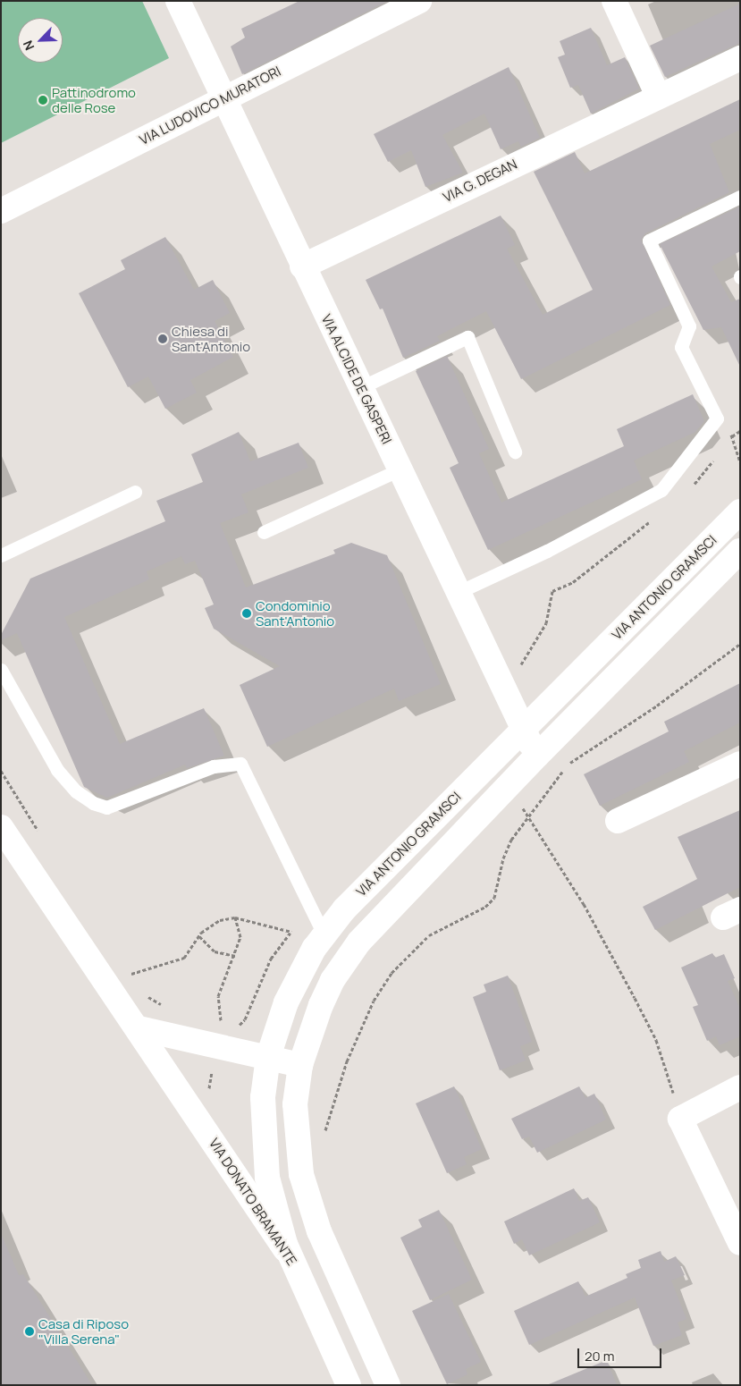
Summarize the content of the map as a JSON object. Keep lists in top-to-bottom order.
{
  "streets": {
    "street": [
      "VIA LUDOVICO MURATORI",
      "VIA G. DEGAN",
      "VIA ALCIDE DE GASPERI",
      "VIA ANTONIO GRAMSCI",
      "VIA DONATO BRAMANTE"
    ]
  },
  "crossings": [
    ["VIA LUDOVICO MURATORI", "VIA ALCIDE DE GASPERI"],
    ["VIA G. DEGAN", "VIA ALCIDE DE GASPERI"],
    ["VIA ALCIDE DE GASPERI", "VIA ANTONIO GRAMSCI"],
    ["VIA ANTONIO GRAMSCI", "VIA DONATO BRAMANTE"]
  ],
  "places": [
    "Pattinodromo delle Rose",
    "Chiesa di Sant'Antonio",
    "Condominio Sant'Antonio",
    "Casa di Riposo \"Villa Serena\""
  ],
  "scale_bar": "20 m",
  "north": "bottom left"
}
